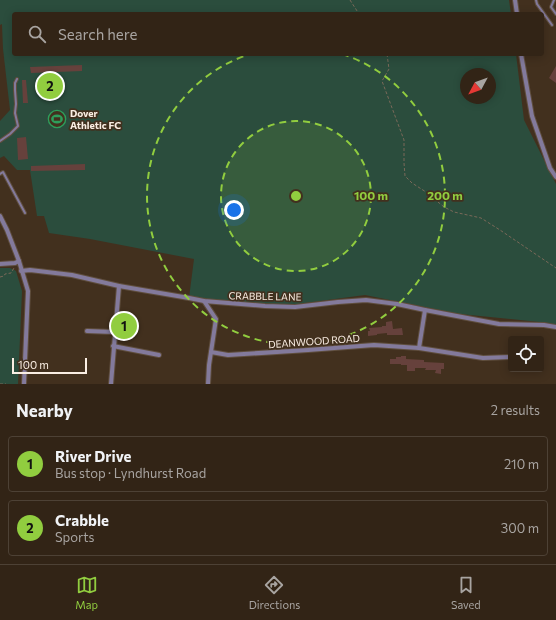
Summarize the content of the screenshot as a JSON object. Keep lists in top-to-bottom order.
{
  "streets": {
    "street": ["CRABBLE LANE", "DEANWOOD ROAD"]
  },
  "places": {
    "sports": ["Dover Athletic FC"]
  },
  "scale_bar": "100 m",
  "north": "bottom left",
  "page": {
    "search": "Search here",
    "pins": ["2", "1"],
    "scale": "100 m",
    "heading": ["Nearby", "2 results"],
    "list": [
      {
        "mark": "1",
        "name": "River Drive",
        "note": "Bus stop · Lyndhurst Road",
        "value": "210 m"
      },
      {
        "mark": "2",
        "name": "Crabble",
        "note": "Sports",
        "value": "300 m"
      }
    ],
    "nav": ["Map", "Directions", "Saved"]
  },
  "rings": ["100 m", "200 m"]
}
